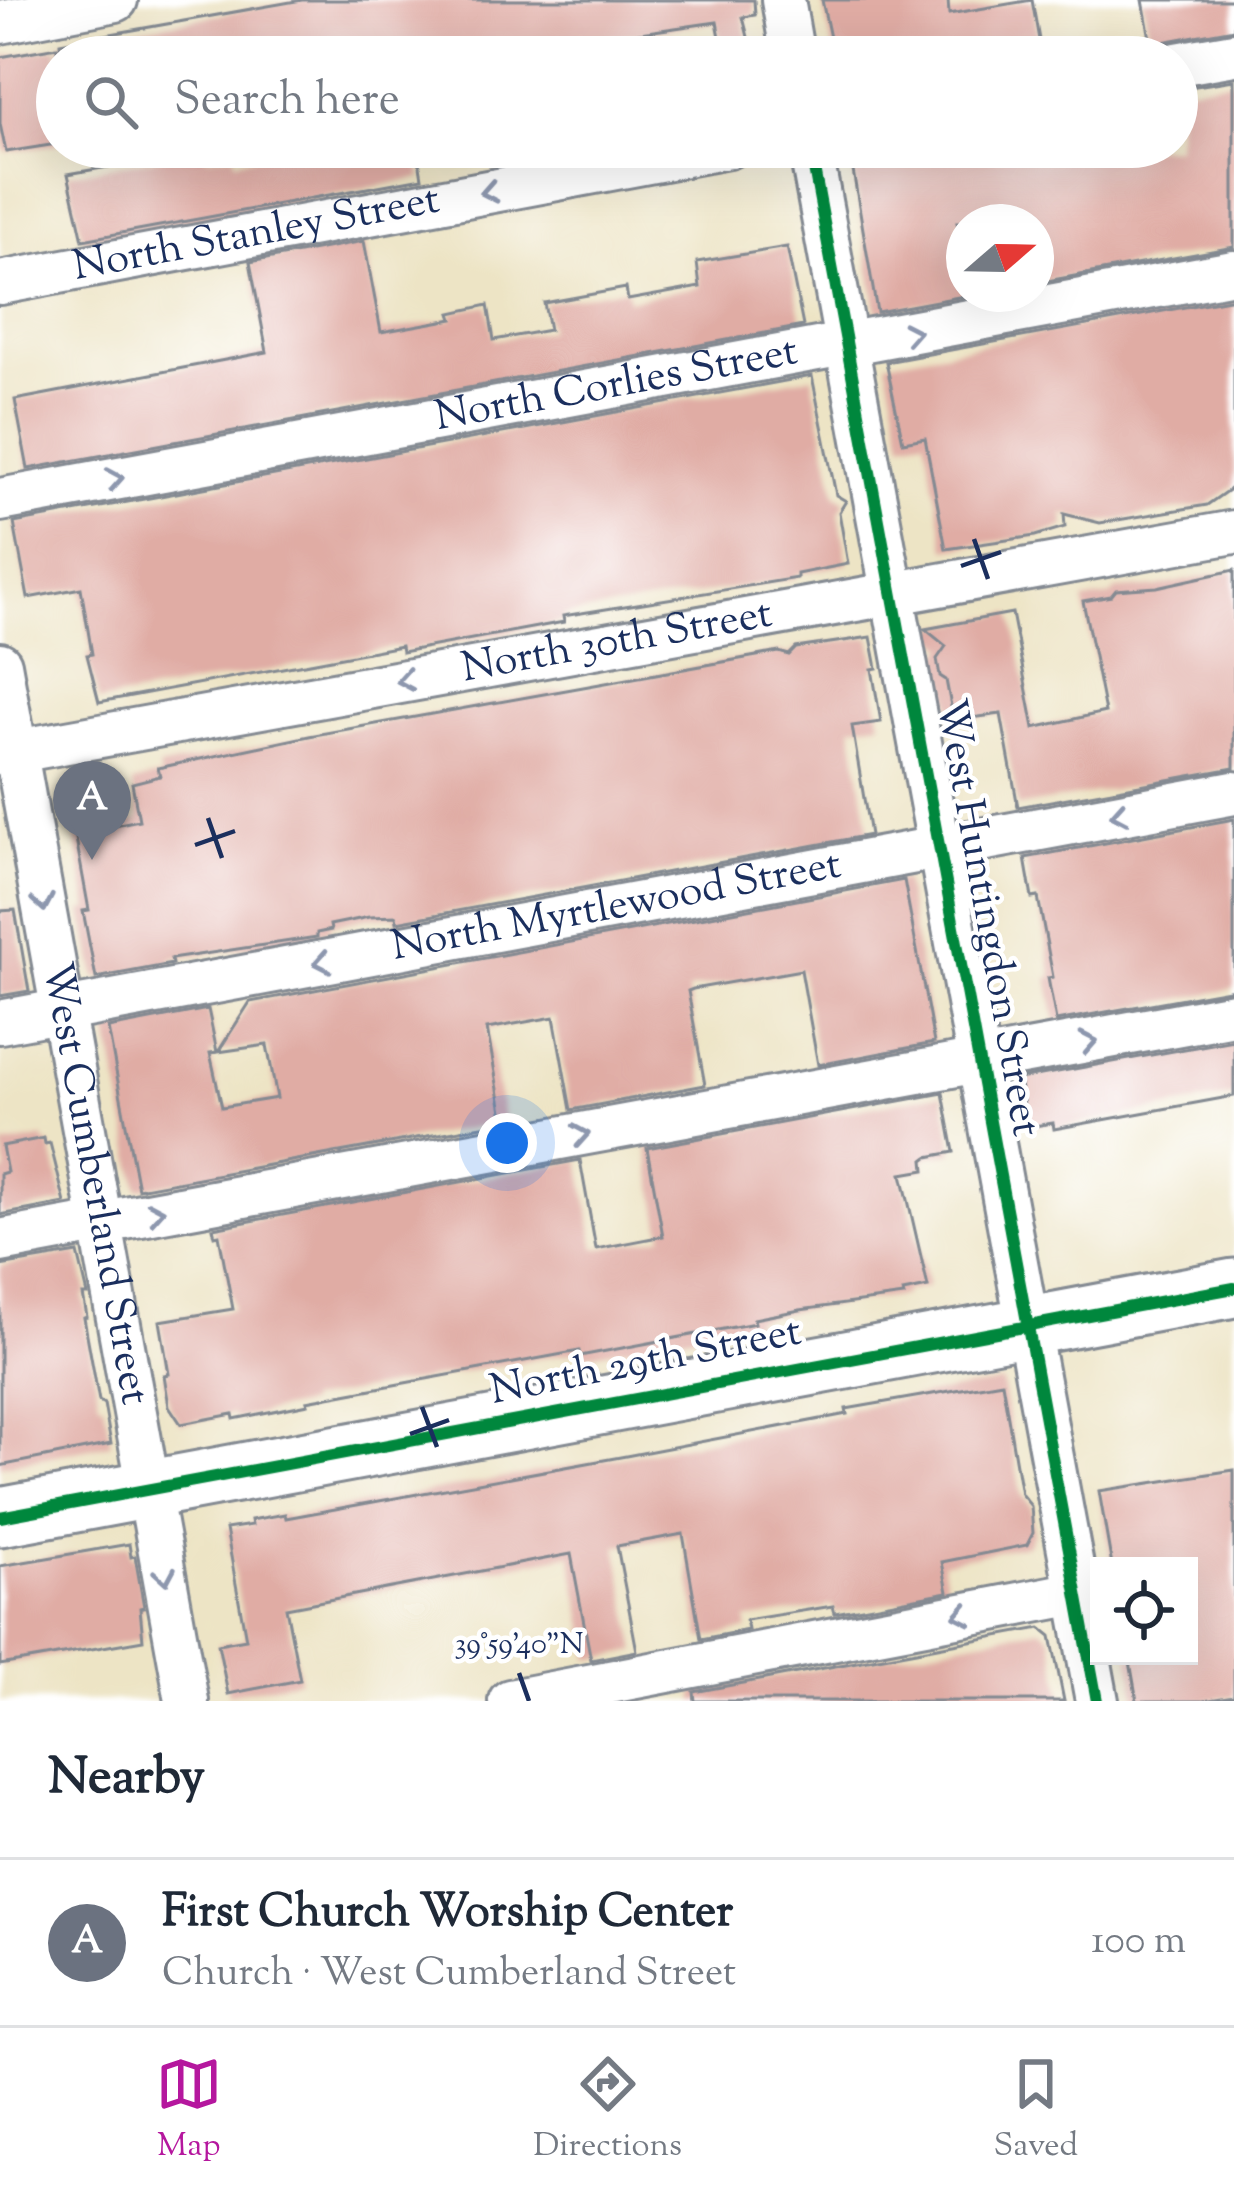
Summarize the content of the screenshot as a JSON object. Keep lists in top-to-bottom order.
{
  "streets": {
    "street": [
      "North Stanley Street",
      "North Corlies Street",
      "North 30th Street",
      "North Myrtlewood Street",
      "West Huntingdon Street",
      "West Cumberland Street",
      "North 29th Street"
    ]
  },
  "crossings": [
    ["North Corlies Street", "West Huntingdon Street"],
    ["North 30th Street", "West Huntingdon Street"],
    ["North 30th Street", "West Cumberland Street"],
    ["North Myrtlewood Street", "West Huntingdon Street"],
    ["North Myrtlewood Street", "West Cumberland Street"],
    ["West Huntingdon Street", "North 29th Street"],
    ["West Cumberland Street", "North 29th Street"]
  ],
  "one_way": [
    "North Stanley Street",
    "North Corlies Street",
    "North 30th Street",
    "West Cumberland Street"
  ],
  "north": "right",
  "page": {
    "search": "Search here",
    "pins": "A",
    "heading": "Nearby",
    "list": [
      {
        "mark": "A",
        "name": "First Church Worship Center",
        "note": "Church · West Cumberland Street",
        "value": "100 m"
      }
    ],
    "nav": ["Map", "Directions", "Saved"]
  },
  "coordinates": ["39°59'40\"N"]
}
